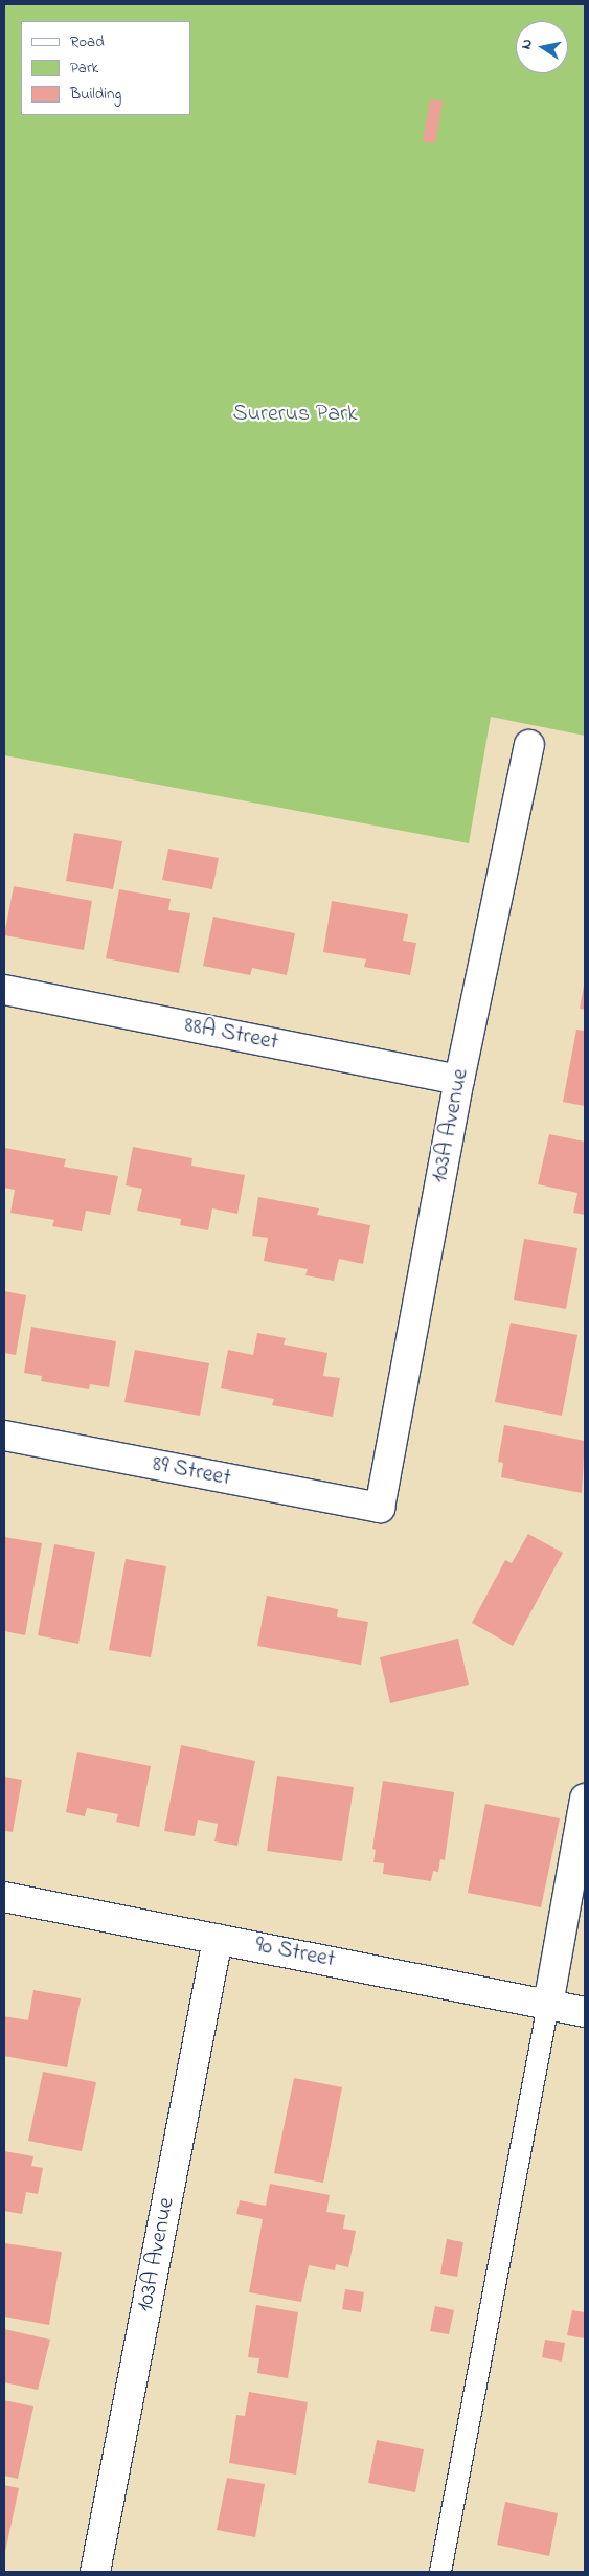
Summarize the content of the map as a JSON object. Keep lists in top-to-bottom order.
{
  "streets": {
    "street": [
      "88A Street",
      "103A Avenue",
      "89 Street",
      "90 Street"
    ]
  },
  "crossings": [
    ["88A Street", "103A Avenue"],
    ["103A Avenue", "89 Street"],
    ["103A Avenue", "90 Street"]
  ],
  "parks": ["Surerus Park"],
  "legend": ["Road", "Park", "Building"],
  "north": "left"
}
